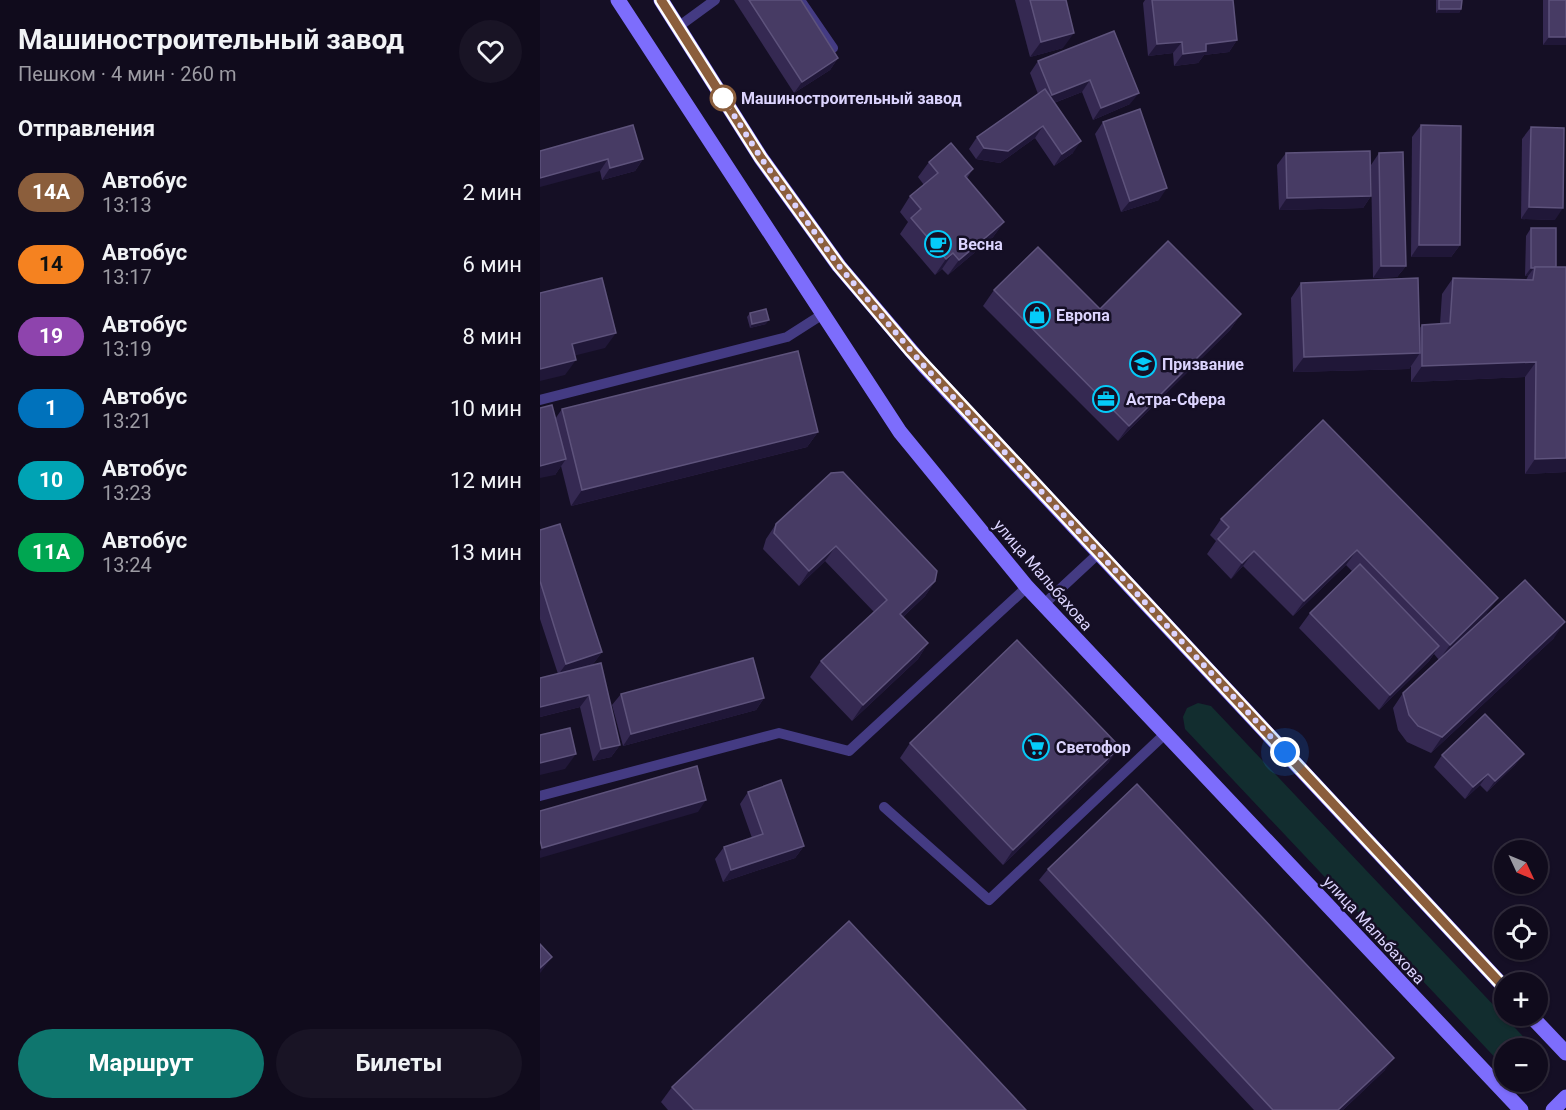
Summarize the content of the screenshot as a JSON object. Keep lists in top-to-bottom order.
{
  "streets": {
    "main road": ["улица Мальбахова"]
  },
  "places": {
    "other": ["Машиностроительный завод"],
    "cafe": ["Весна"],
    "shop": ["Европа"],
    "school or university": ["Призвание"],
    "office": ["Астра-Сфера"],
    "supermarket": ["Светофор"]
  },
  "lines": ["bus line 14А"],
  "north": "bottom right",
  "page": {
    "heading": [
      ["Машиностроительный завод", "Пешком · 4 мин · 260 m"],
      "Отправления"
    ],
    "list": [
      {
        "mark": "14А",
        "name": "Автобус",
        "note": "13:13",
        "value": "2 мин"
      },
      {
        "mark": "14",
        "name": "Автобус",
        "note": "13:17",
        "value": "6 мин"
      },
      {
        "mark": "19",
        "name": "Автобус",
        "note": "13:19",
        "value": "8 мин"
      },
      {
        "mark": "1",
        "name": "Автобус",
        "note": "13:21",
        "value": "10 мин"
      },
      {
        "mark": "10",
        "name": "Автобус",
        "note": "13:23",
        "value": "12 мин"
      },
      {
        "mark": "11А",
        "name": "Автобус",
        "note": "13:24",
        "value": "13 мин"
      }
    ],
    "map_buttons": ["+", "−"],
    "buttons": ["Маршрут", "Билеты"]
  }
}
